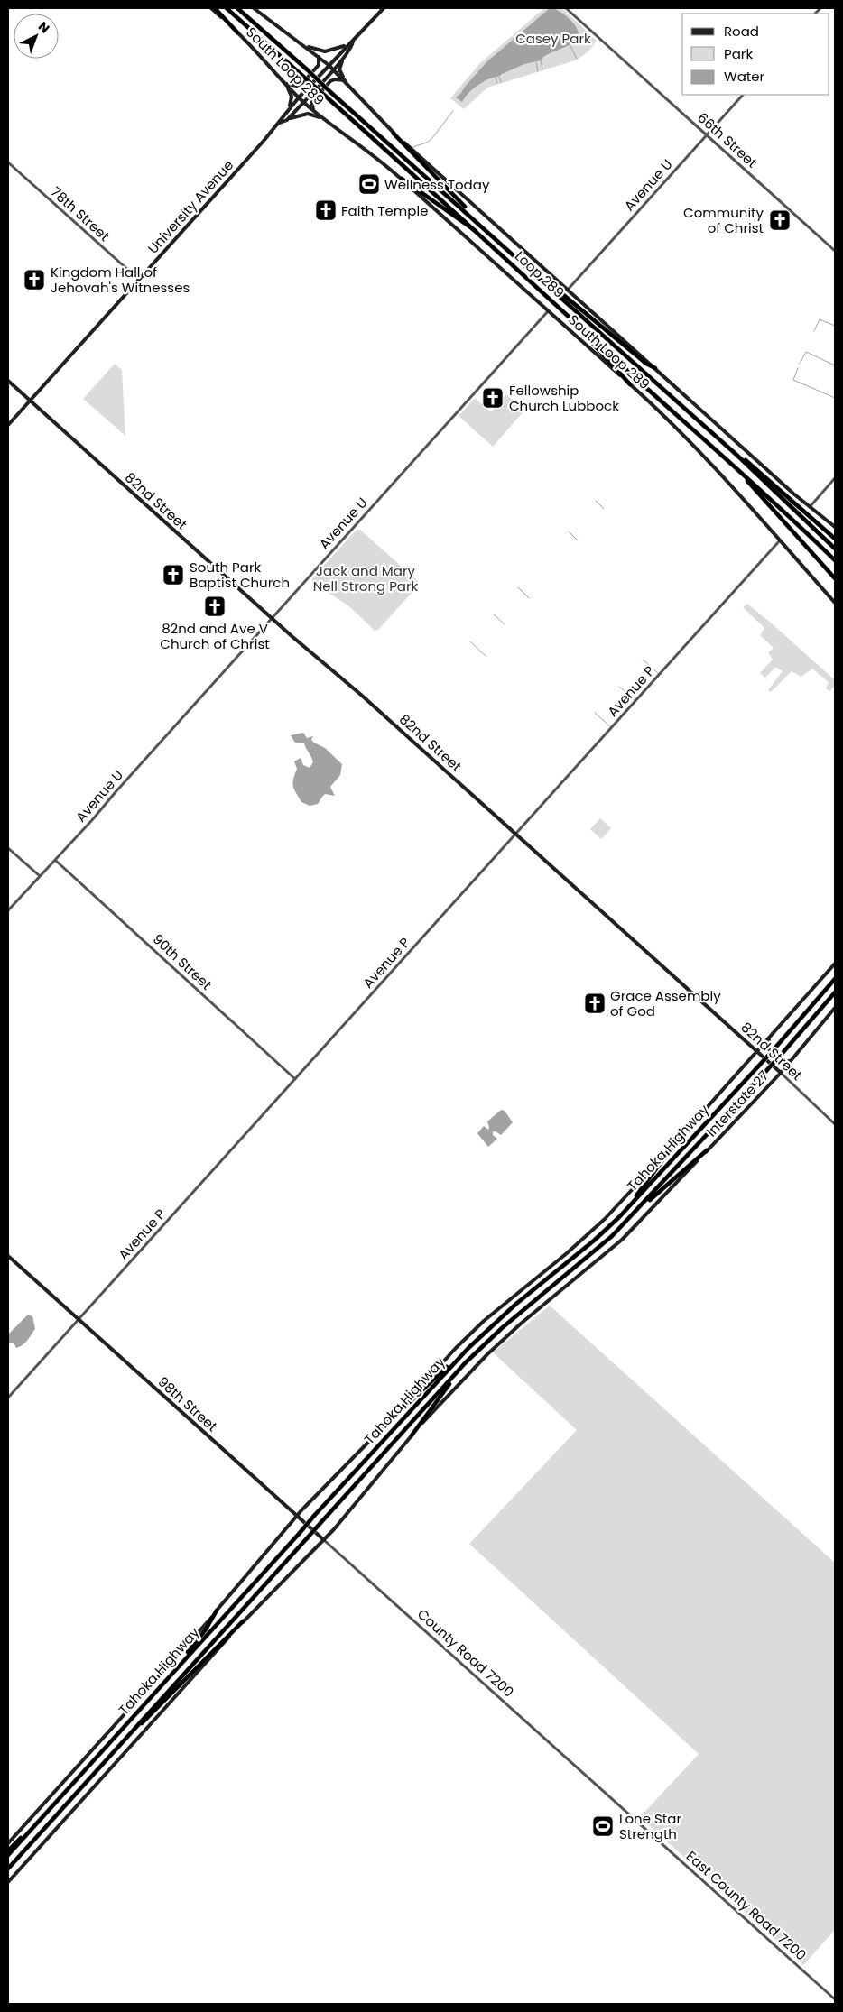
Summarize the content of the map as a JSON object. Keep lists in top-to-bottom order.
{
  "streets": {
    "highway": ["Loop 289", "Tahoka Highway"],
    "main road": [
      "South Loop 289",
      "University Avenue",
      "82nd Street",
      "Interstate 27",
      "98th Street"
    ],
    "street": [
      "66th Street",
      "Avenue U",
      "78th Street",
      "Avenue P",
      "90th Street",
      "County Road 7200",
      "East County Road 7200"
    ]
  },
  "crossings": [
    ["South Loop 289", "Avenue U"],
    ["South Loop 289", "University Avenue"],
    ["South Loop 289", "Avenue P"],
    ["66th Street", "Avenue U"],
    ["Avenue U", "82nd Street"],
    ["Avenue U", "90th Street"],
    ["University Avenue", "78th Street"],
    ["University Avenue", "82nd Street"],
    ["82nd Street", "Avenue P"],
    ["82nd Street", "Interstate 27"],
    ["Avenue P", "90th Street"],
    ["Avenue P", "98th Street"],
    ["Interstate 27", "Tahoka Highway"],
    ["Tahoka Highway", "98th Street"],
    ["98th Street", "County Road 7200"],
    ["County Road 7200", "East County Road 7200"]
  ],
  "parks": ["Casey Park", "Jack and Mary Nell Strong Park"],
  "places": {
    "sports": ["Wellness Today", "Lone Star Strength"],
    "church": [
      "Faith Temple",
      "Community of Christ",
      "Kingdom Hall of Jehovah's Witnesses",
      "Fellowship Church Lubbock",
      "South Park Baptist Church",
      "82nd and Ave V Church of Christ",
      "Grace Assembly of God"
    ]
  },
  "legend": ["Road", "Park", "Water"],
  "north": "top right"
}
